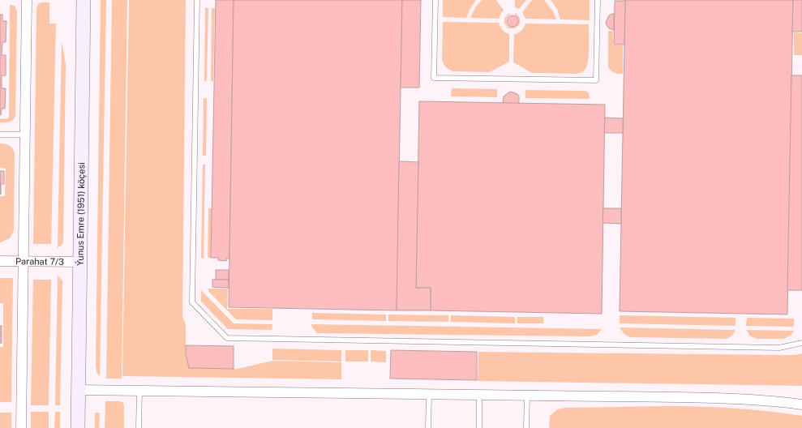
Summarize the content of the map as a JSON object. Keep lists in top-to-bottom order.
{
  "streets": {
    "street": ["Ýunus Emre (1951) köçesi", "Parahat 7/3"]
  },
  "crossings": [
    ["Ýunus Emre (1951) köçesi", "Parahat 7/3"]
  ]
}
